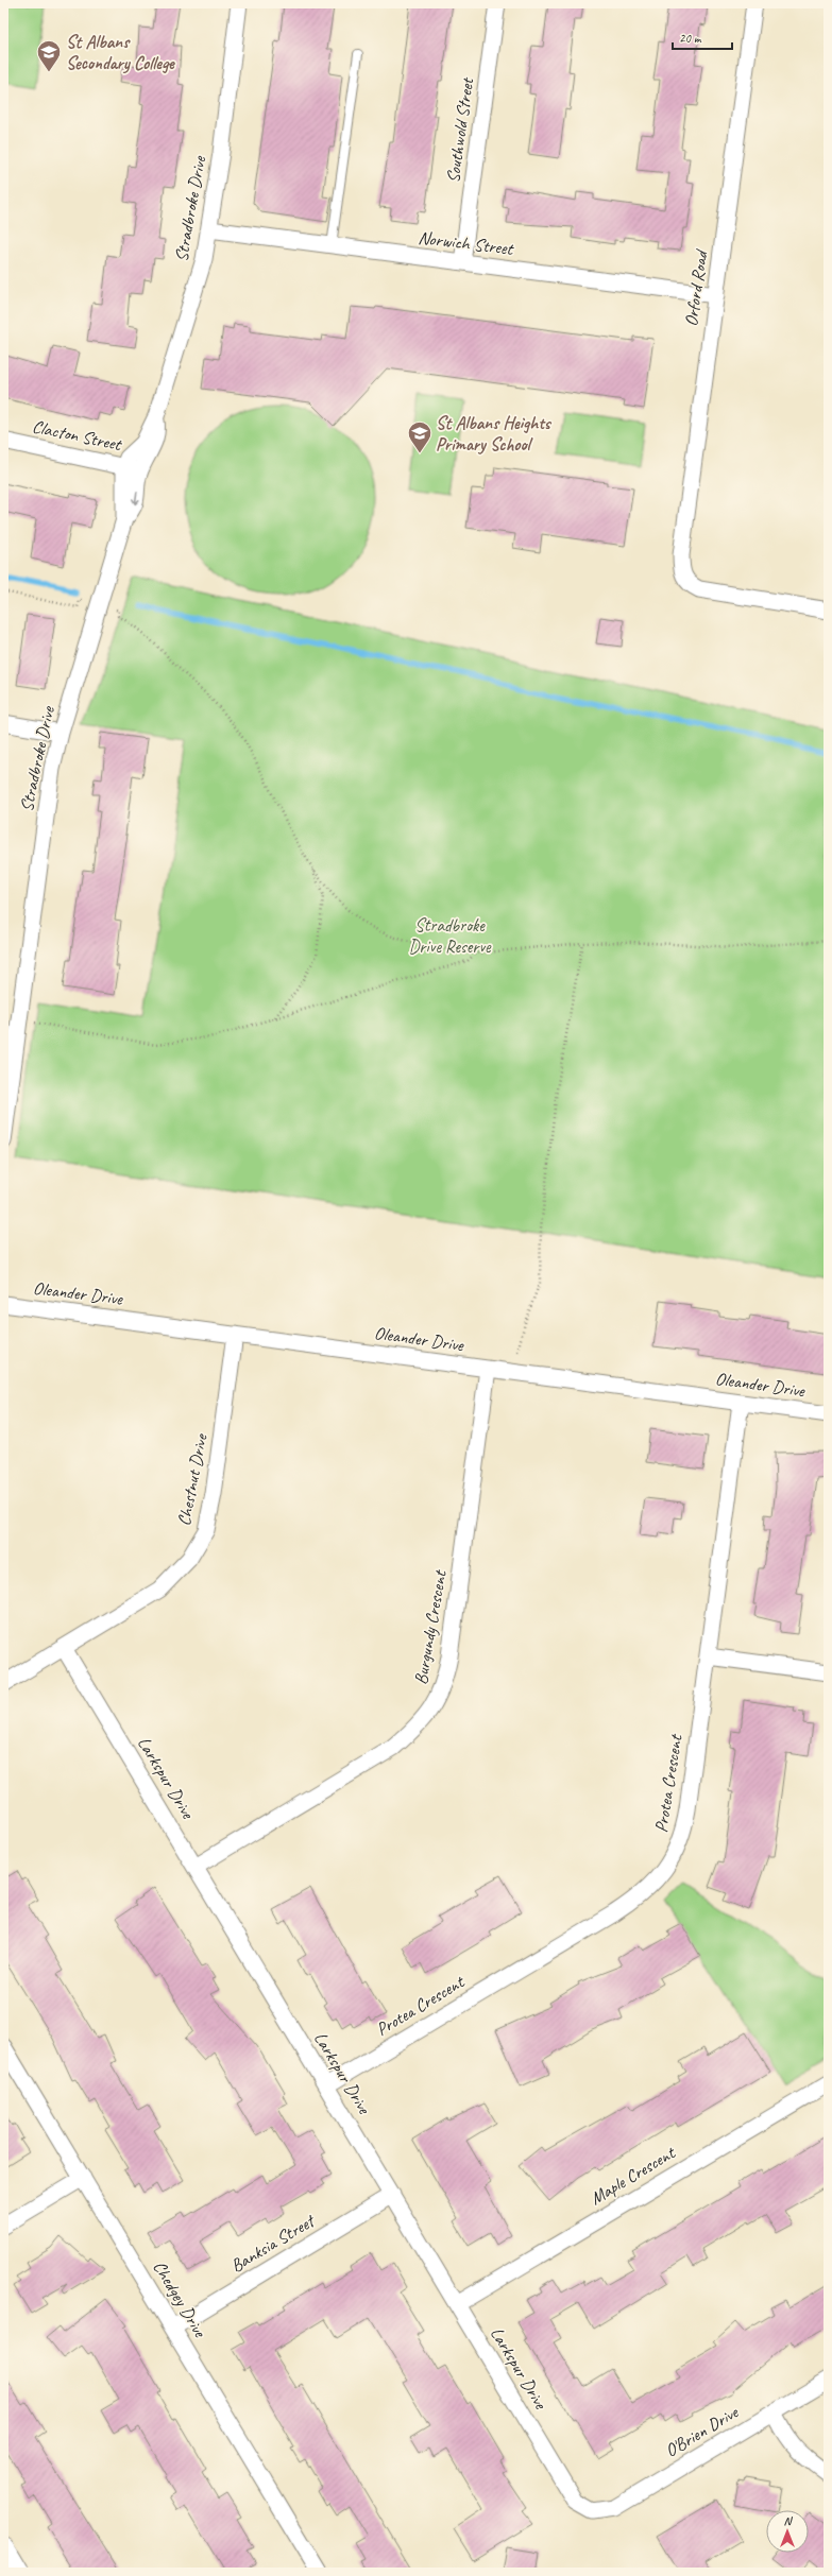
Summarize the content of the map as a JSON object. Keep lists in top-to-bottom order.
{
  "streets": {
    "street": [
      "Southwold Street",
      "Stradbroke Drive",
      "Norwich Street",
      "Orford Road",
      "Clacton Street",
      "Oleander Drive",
      "Chestnut Drive",
      "Burgundy Crescent",
      "Larkspur Drive",
      "Protea Crescent",
      "Maple Crescent",
      "Banksia Street",
      "Chedgey Drive",
      "O'Brien Drive"
    ]
  },
  "crossings": [
    ["Southwold Street", "Norwich Street"],
    ["Stradbroke Drive", "Norwich Street"],
    ["Stradbroke Drive", "Clacton Street"],
    ["Norwich Street", "Orford Road"],
    ["Oleander Drive", "Chestnut Drive"],
    ["Oleander Drive", "Burgundy Crescent"],
    ["Oleander Drive", "Protea Crescent"],
    ["Chestnut Drive", "Larkspur Drive"],
    ["Burgundy Crescent", "Larkspur Drive"],
    ["Larkspur Drive", "Protea Crescent"],
    ["Larkspur Drive", "Maple Crescent"],
    ["Larkspur Drive", "Banksia Street"],
    ["Larkspur Drive", "O'Brien Drive"],
    ["Banksia Street", "Chedgey Drive"]
  ],
  "parks": ["Stradbroke Drive Reserve"],
  "places": {
    "school or university": ["St Albans Secondary College", "St Albans Heights Primary School"]
  },
  "scale_bar": "20 m",
  "north": "top"
}
